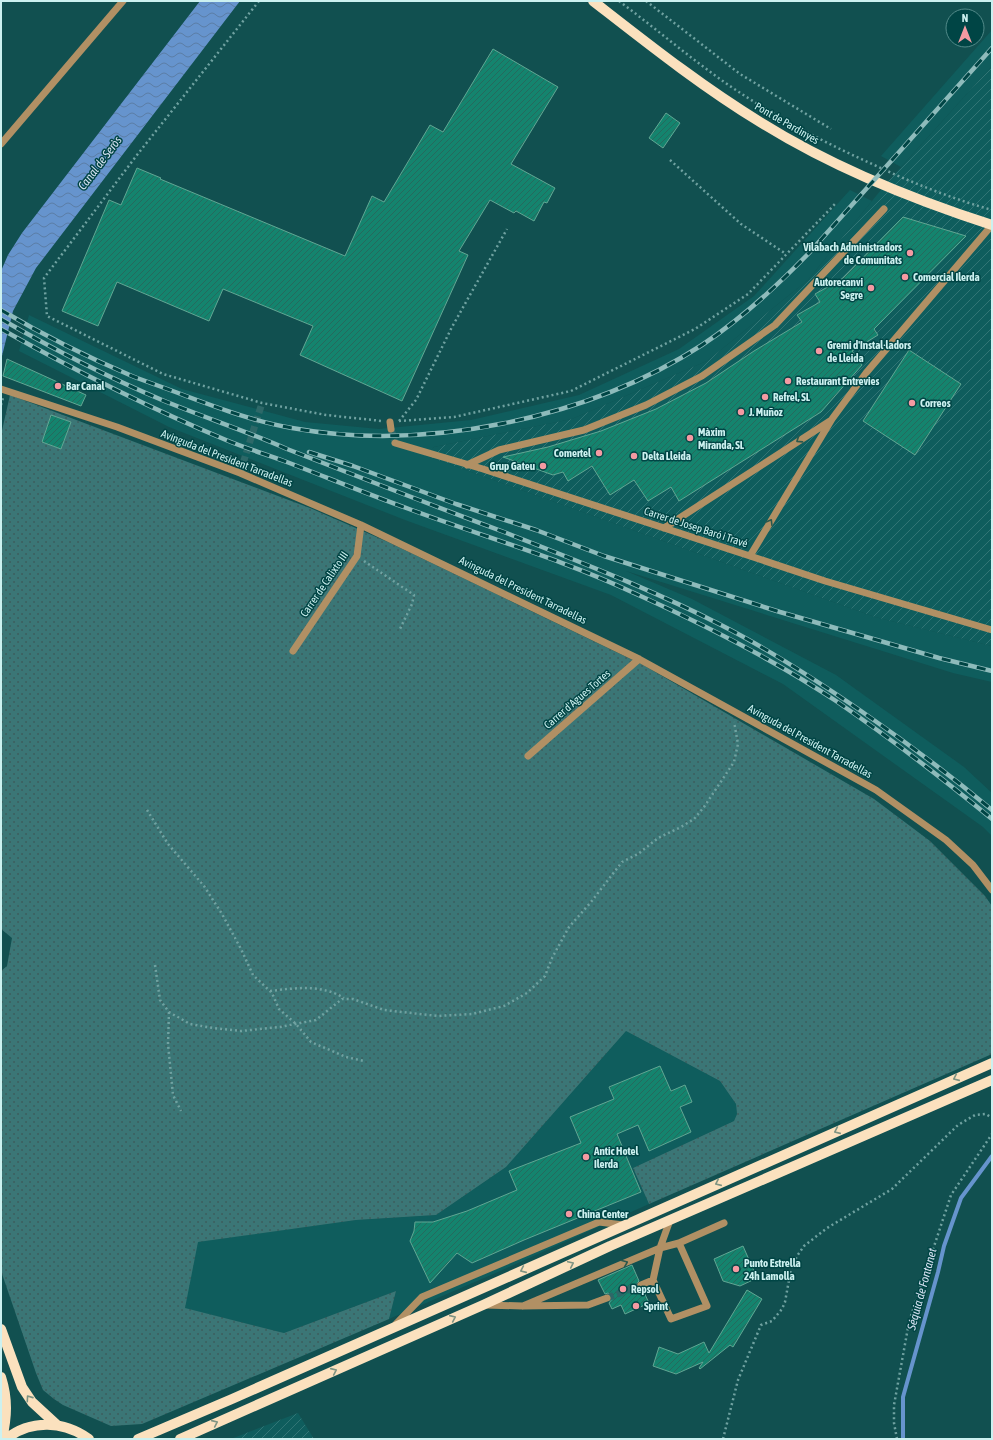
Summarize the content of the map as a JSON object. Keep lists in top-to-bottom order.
{
  "streets": {
    "main road": ["Pont de Pardinyes"],
    "street": [
      "Avinguda del President Tarradellas",
      "Carrer de Josep Baró i Travé",
      "Carrer de Calixto III",
      "Carrer d'Agues Tortes"
    ]
  },
  "crossings": [
    ["Avinguda del President Tarradellas", "Carrer de Calixto III"],
    ["Avinguda del President Tarradellas", "Carrer d'Agues Tortes"]
  ],
  "water": ["Canal de Seròs", "Séquia de Fontanet"],
  "places": [
    "Vilabach Administradors de Comunitats",
    "Comercial Ilerda",
    "Autorecanvi Segre",
    "Gremi d'Instal·ladors de Lleida",
    "Restaurant Entrevies",
    "Bar Canal",
    "Refrel, SL",
    "Correos",
    "J. Muñoz",
    "Màxim Miranda, SL",
    "Comertel",
    "Delta Lleida",
    "Grup Gateu",
    "Antic Hotel Ilerda",
    "China Center",
    "Punto Estrella 24h Lamolla",
    "Repsol",
    "Sprint"
  ],
  "north": "top"
}
